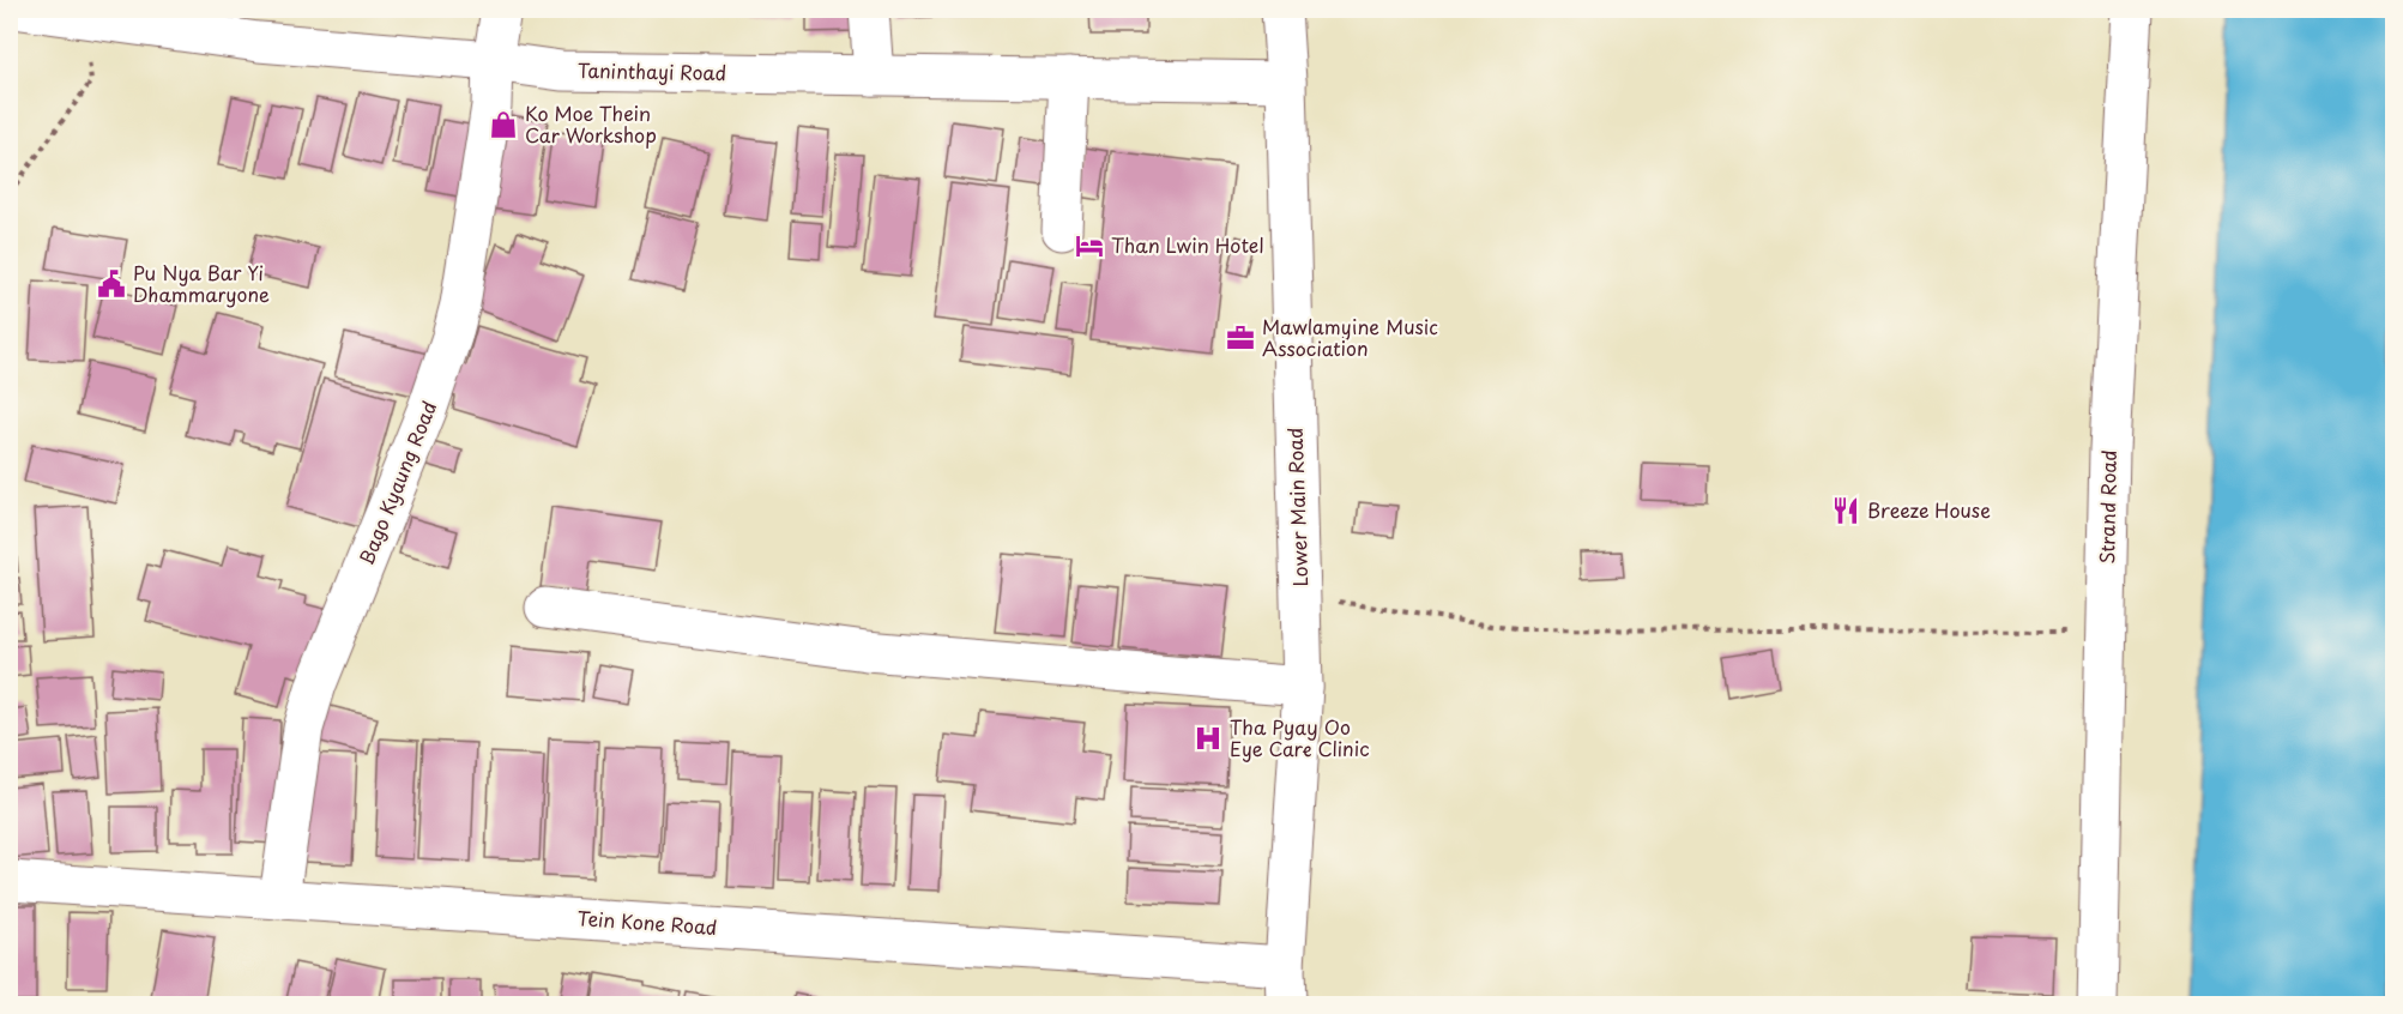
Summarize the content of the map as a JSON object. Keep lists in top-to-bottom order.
{
  "streets": {
    "street": [
      "Taninthayi Road",
      "Bago Kyaung Road",
      "Lower Main Road",
      "Strand Road",
      "Tein Kone Road"
    ]
  },
  "crossings": [
    ["Taninthayi Road", "Bago Kyaung Road"],
    ["Taninthayi Road", "Lower Main Road"],
    ["Bago Kyaung Road", "Tein Kone Road"],
    ["Lower Main Road", "Tein Kone Road"]
  ],
  "places": {
    "shop": ["Ko Moe Thein Car Workshop"],
    "hotel": ["Than Lwin Hotel"],
    "public building": ["Pu Nya Bar Yi Dhammaryone"],
    "office": ["Mawlamyine Music Association"],
    "restaurant": ["Breeze House"],
    "hospital": ["Tha Pyay Oo Eye Care Clinic"]
  }
}
